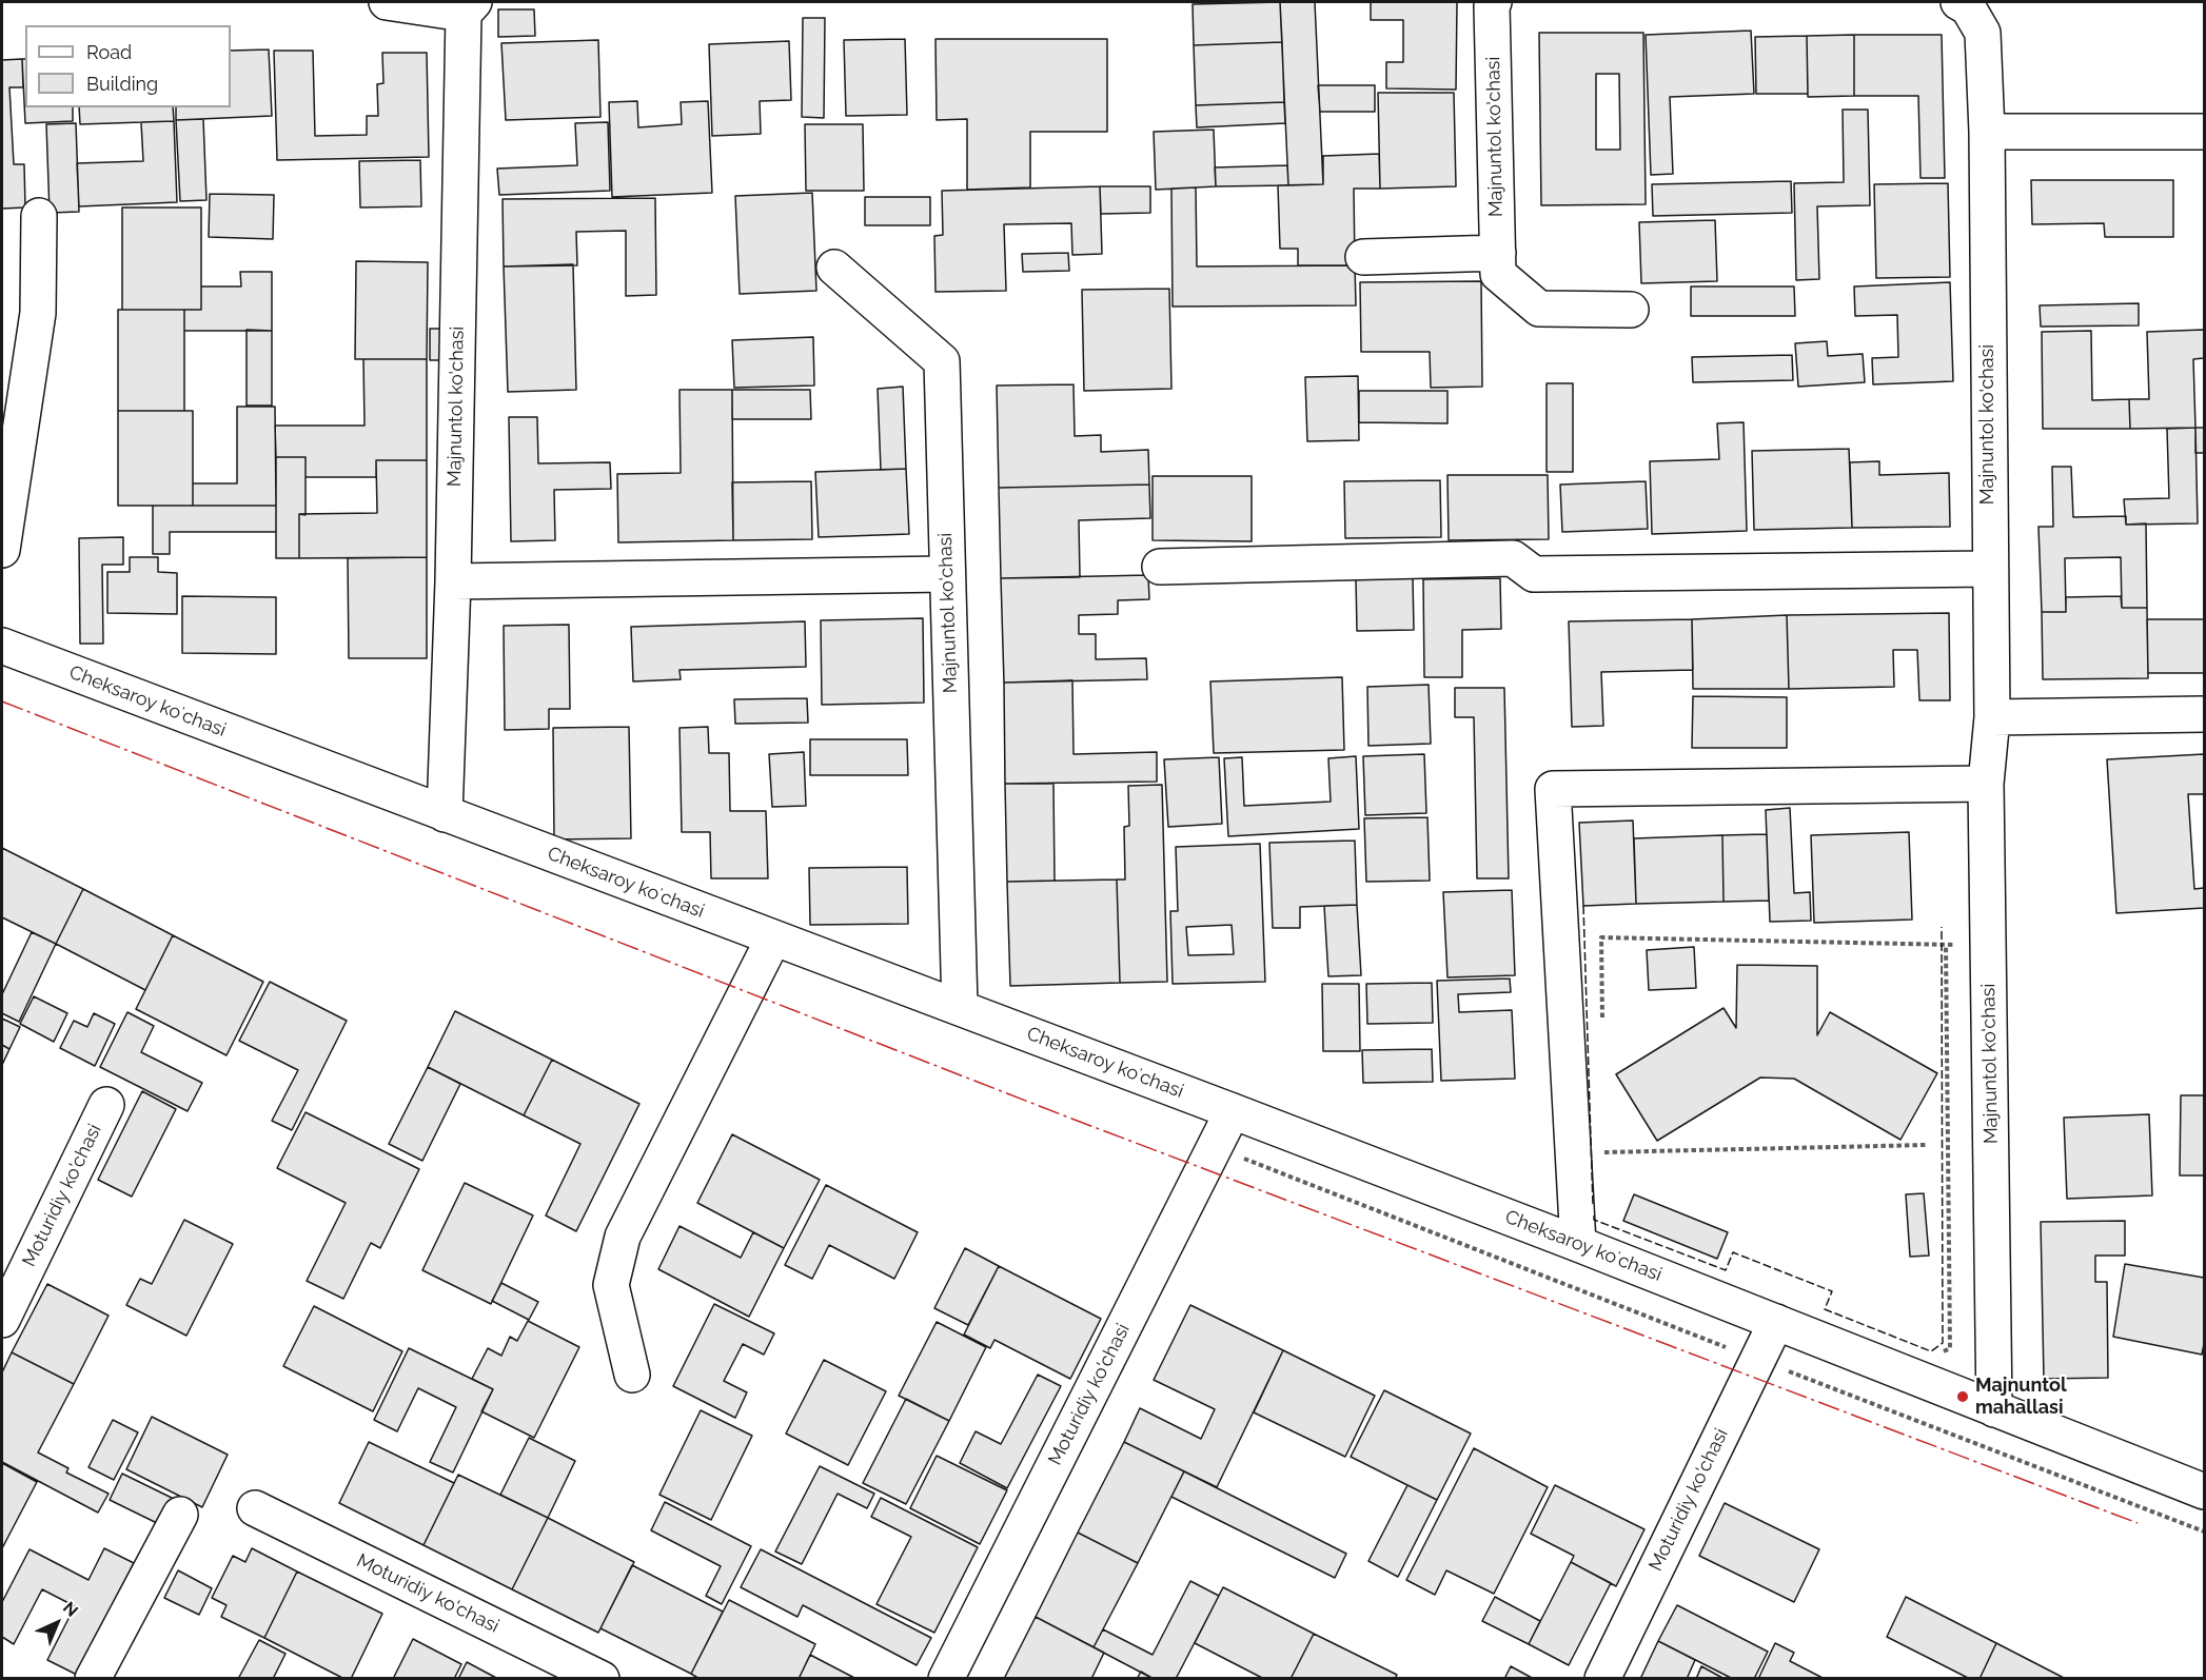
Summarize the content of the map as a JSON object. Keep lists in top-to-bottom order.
{
  "streets": {
    "street": ["Majnuntol ko'chasi", "Cheksaroy koʻchasi", "Moturidiy ko'chasi"]
  },
  "crossings": [
    ["Majnuntol ko'chasi", "Cheksaroy koʻchasi"],
    ["Cheksaroy koʻchasi", "Moturidiy ko'chasi"]
  ],
  "places": ["Majnuntol mahallasi"],
  "legend": ["Road", "Building"],
  "north": "top right"
}
